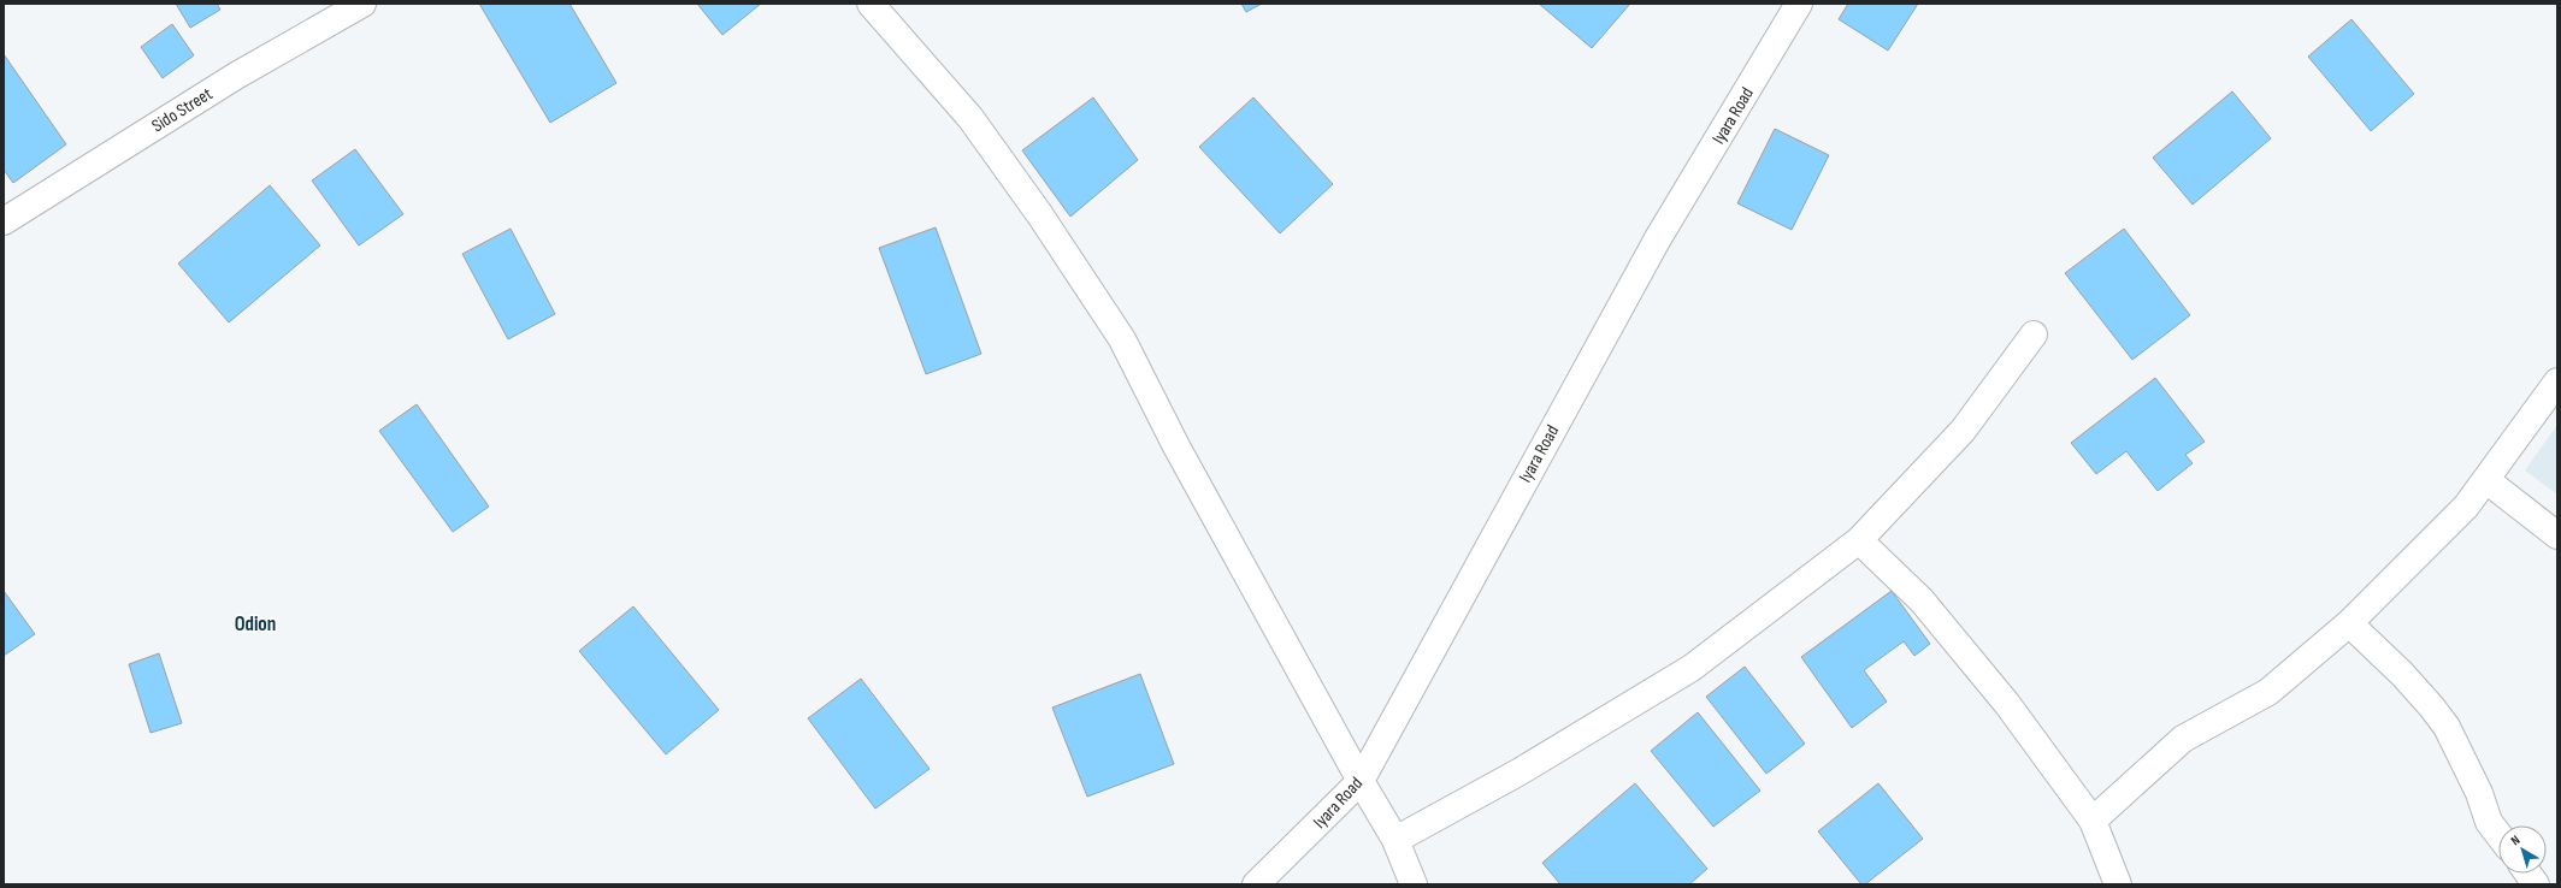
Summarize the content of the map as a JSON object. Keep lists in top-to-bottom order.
{
  "streets": {
    "street": ["Sido Street", "Iyara Road"]
  },
  "districts": ["Odion"],
  "north": "top left"
}
